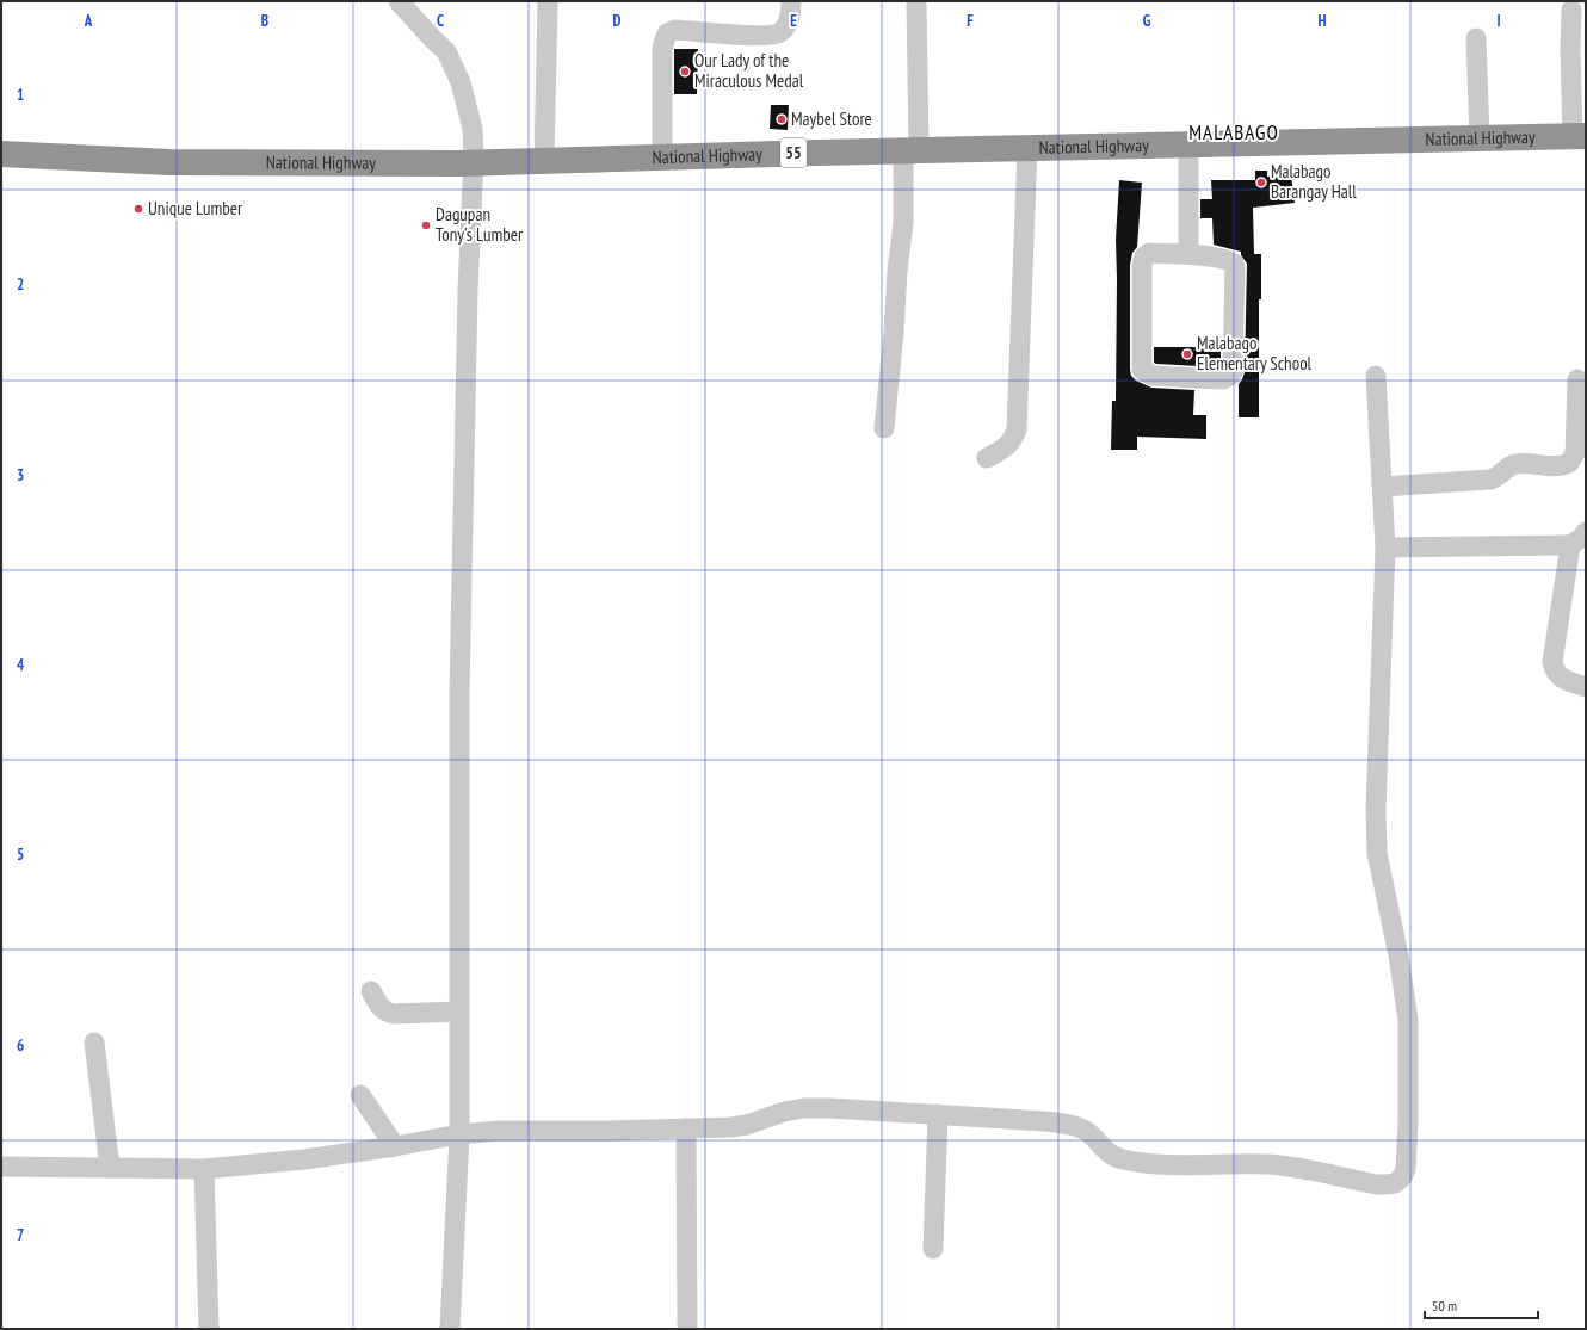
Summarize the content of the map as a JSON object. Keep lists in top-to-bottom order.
{
  "streets": {
    "highway": ["National Highway", "55"]
  },
  "districts": ["MALABAGO"],
  "places": [
    "Our Lady of the Miraculous Medal",
    "Maybel Store",
    "Malabago Barangay Hall",
    "Unique Lumber",
    "Dagupan Tony's Lumber",
    "Malabago Elementary School"
  ],
  "scale_bar": "50 m",
  "grid": {
    "columns": [
      "A",
      "B",
      "C",
      "D",
      "E",
      "F",
      "G",
      "H",
      "I"
    ],
    "rows": [
      "1",
      "2",
      "3",
      "4",
      "5",
      "6",
      "7"
    ]
  }
}
